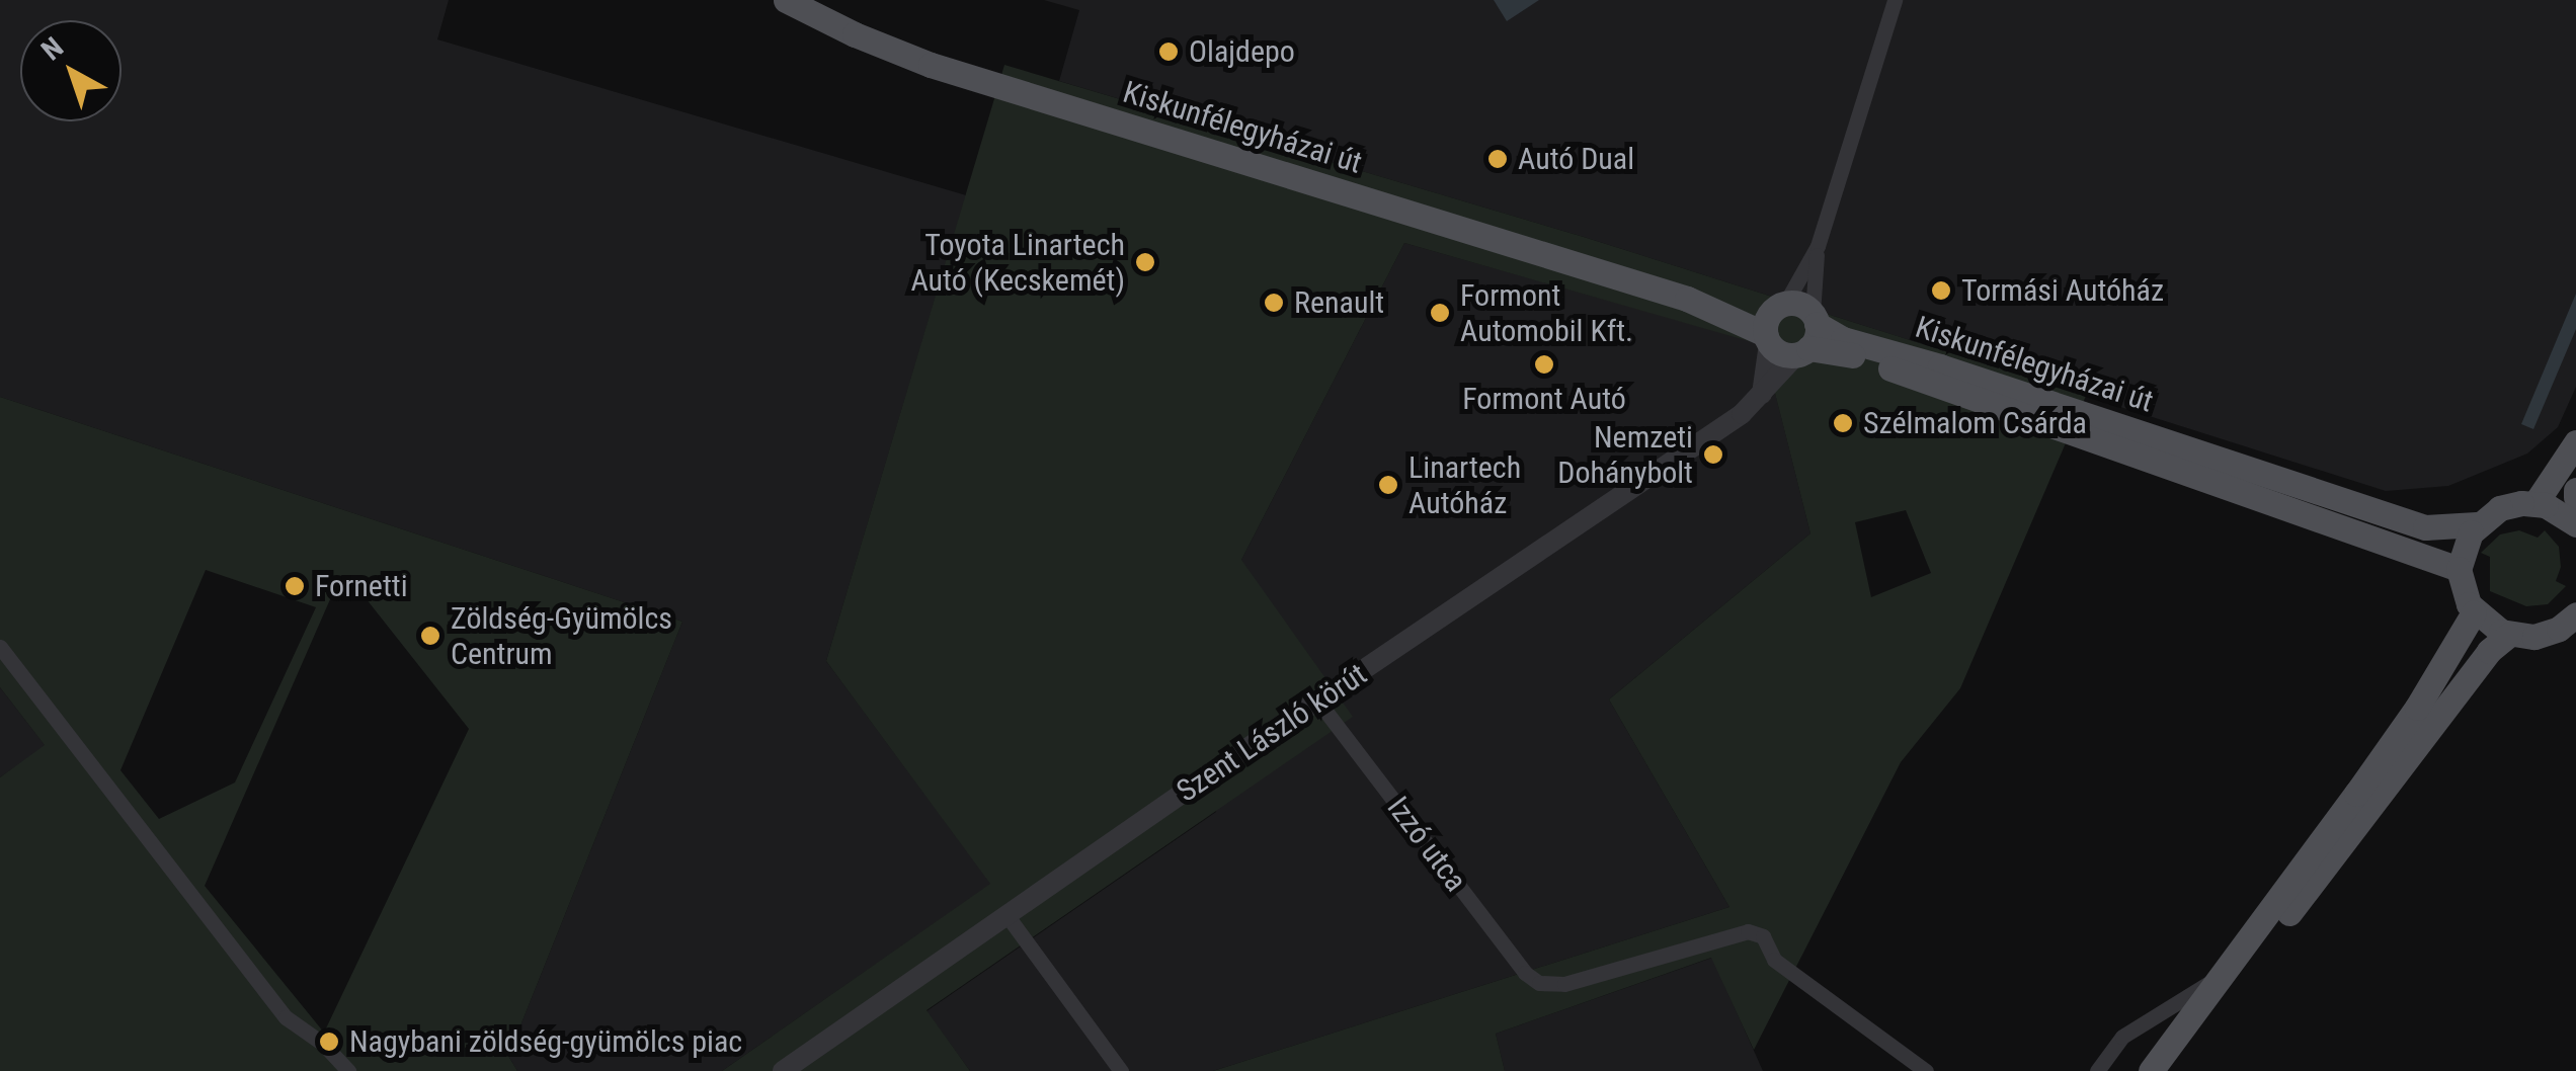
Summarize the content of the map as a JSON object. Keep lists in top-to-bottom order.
{
  "streets": {
    "main road": ["Kiskunfélegyházai út"],
    "street": ["Szent László körút", "Izzó utca"]
  },
  "crossings": [
    ["Kiskunfélegyházai út", "Szent László körút"],
    ["Szent László körút", "Izzó utca"]
  ],
  "places": [
    "Olajdepo",
    "Autó Dual",
    "Toyota Linartech Autó (Kecskemét)",
    "Tormási Autóház",
    "Renault",
    "Formont Automobil Kft.",
    "Formont Autó",
    "Szélmalom Csárda",
    "Nemzeti Dohánybolt",
    "Linartech Autóház",
    "Fornetti",
    "Zöldség-Gyümölcs Centrum",
    "Nagybani zöldség-gyümölcs piac"
  ],
  "north": "top left"
}
